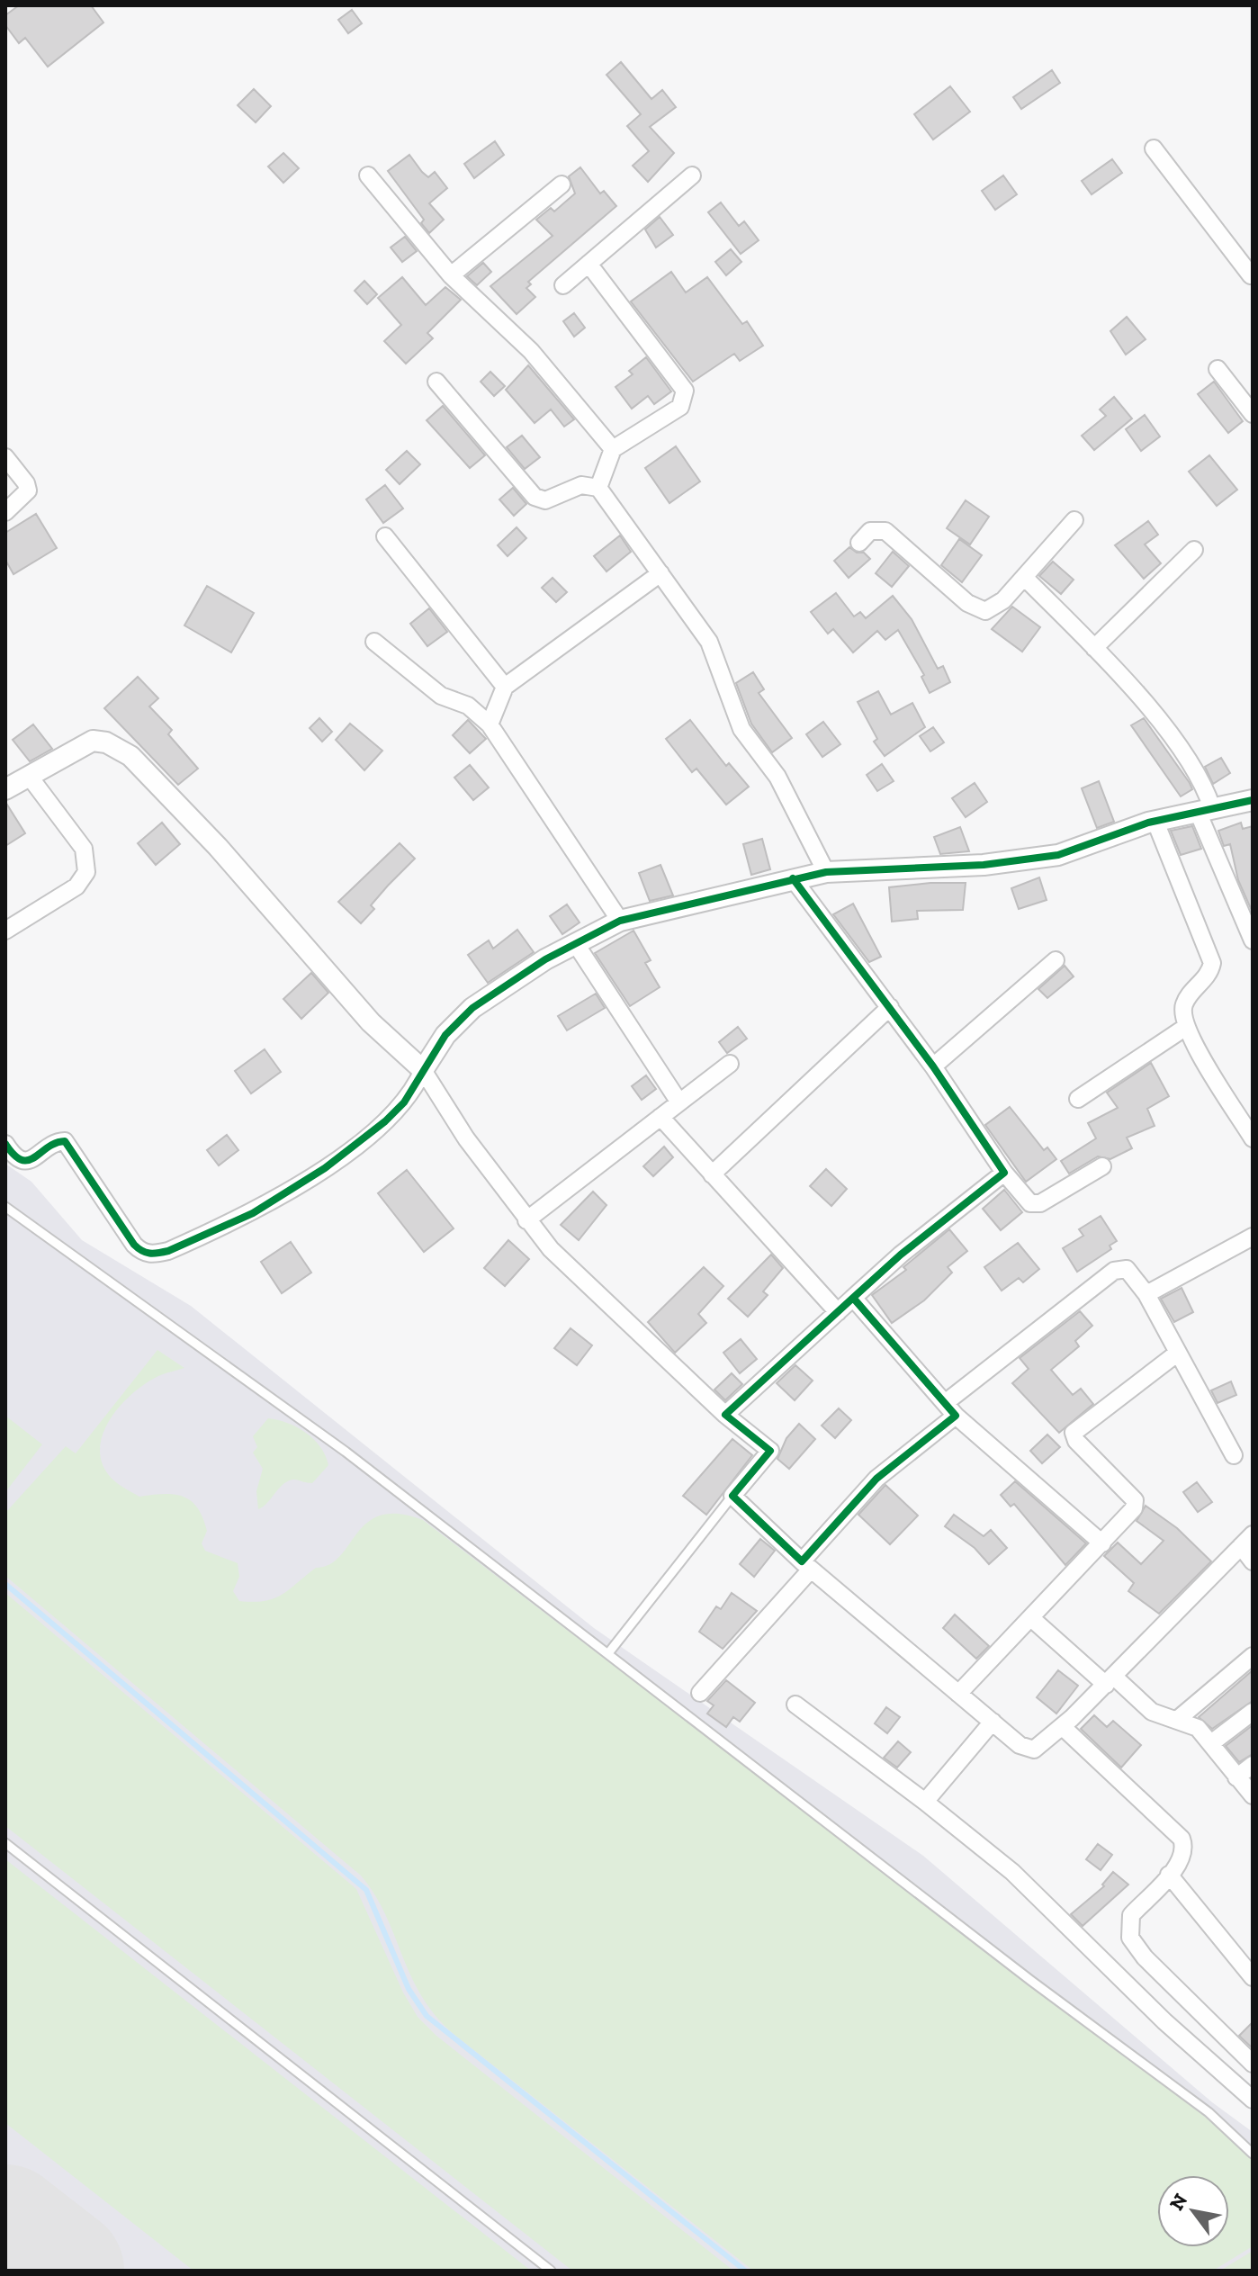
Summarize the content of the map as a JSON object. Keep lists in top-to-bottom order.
{
  "north": "top left"
}
